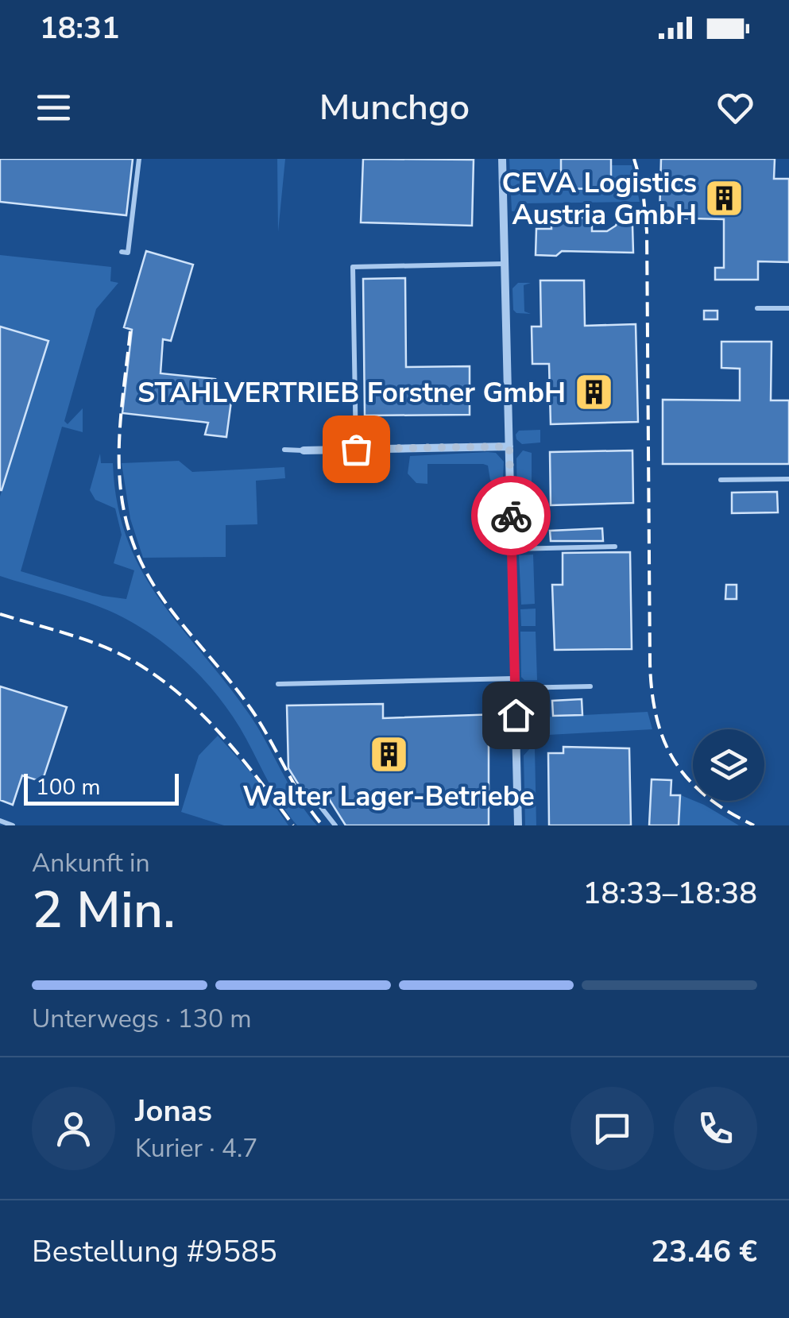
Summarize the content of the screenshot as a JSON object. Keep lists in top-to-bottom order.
{
  "places": {
    "building": ["CEVA Logistics Austria GmbH", "STAHLVERTRIEB Forstner GmbH", "Walter Lager-Betriebe"]
  },
  "scale_bar": "100 m",
  "page": {
    "status": "18:31",
    "header": "Munchgo",
    "scale": "100 m",
    "heading": ["2 Min.", "Ankunft in", "18:33–18:38"],
    "panel": [
      "Jonas",
      "Kurier · 4.7",
      "Bestellung #9585",
      "23.46 €"
    ],
    "bar": "Unterwegs · 130 m"
  }
}
